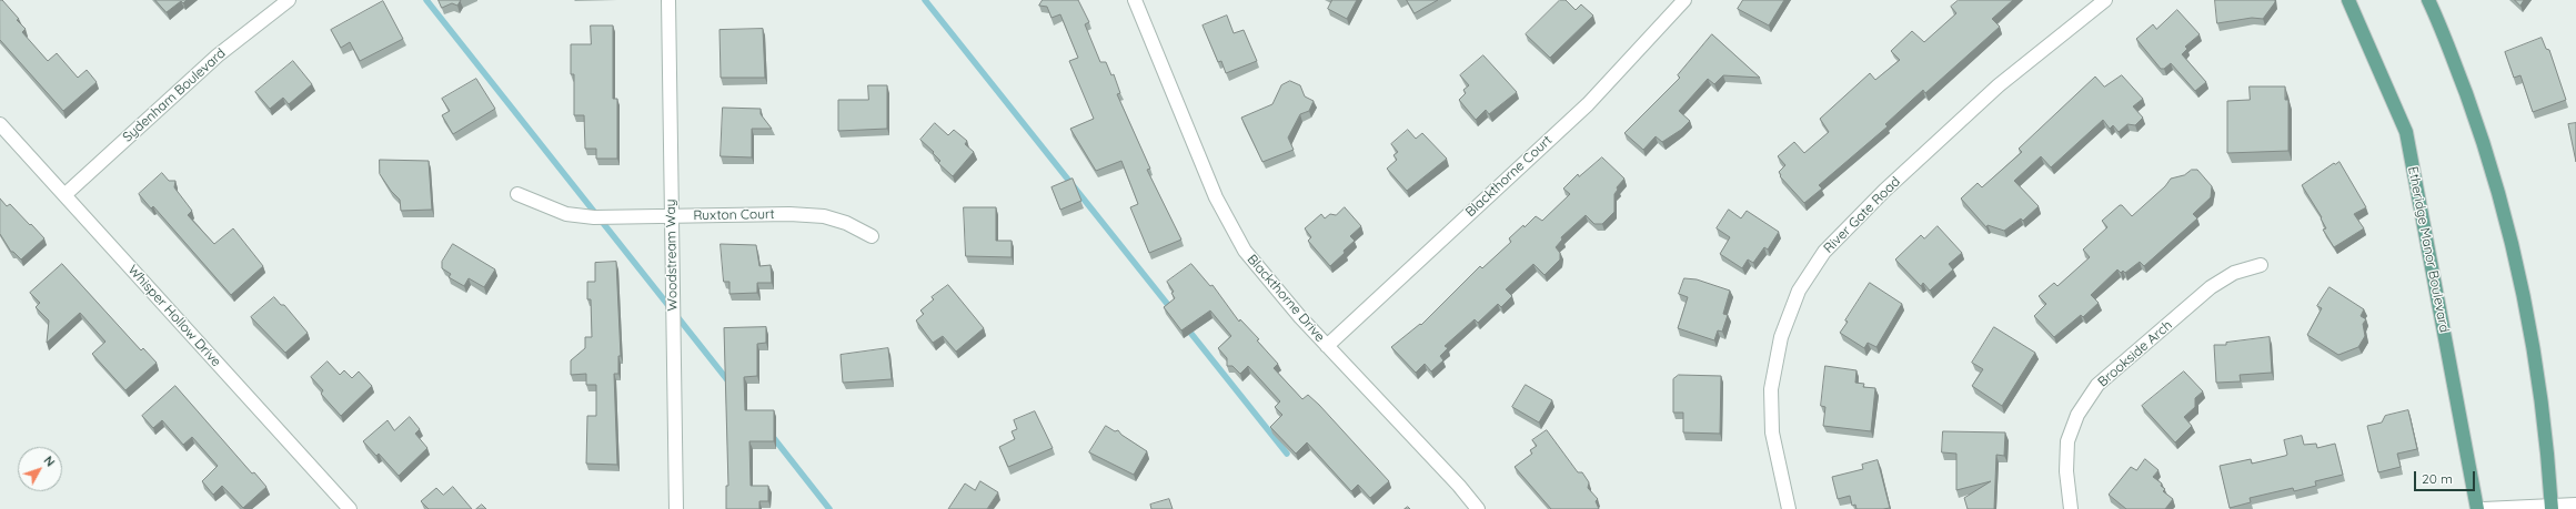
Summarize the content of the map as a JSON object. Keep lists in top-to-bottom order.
{
  "streets": {
    "main road": ["Etheridge Manor Boulevard"],
    "street": [
      "Sydenham Boulevard",
      "Blackthorne Court",
      "Ruxton Court",
      "River Gate Road",
      "Woodstream Way",
      "Blackthorne Drive",
      "Whisper Hollow Drive",
      "Brookside Arch"
    ]
  },
  "crossings": [
    ["Sydenham Boulevard", "Whisper Hollow Drive"],
    ["Blackthorne Court", "Blackthorne Drive"],
    ["Ruxton Court", "Woodstream Way"]
  ],
  "scale_bar": "20 m",
  "north": "top right"
}
